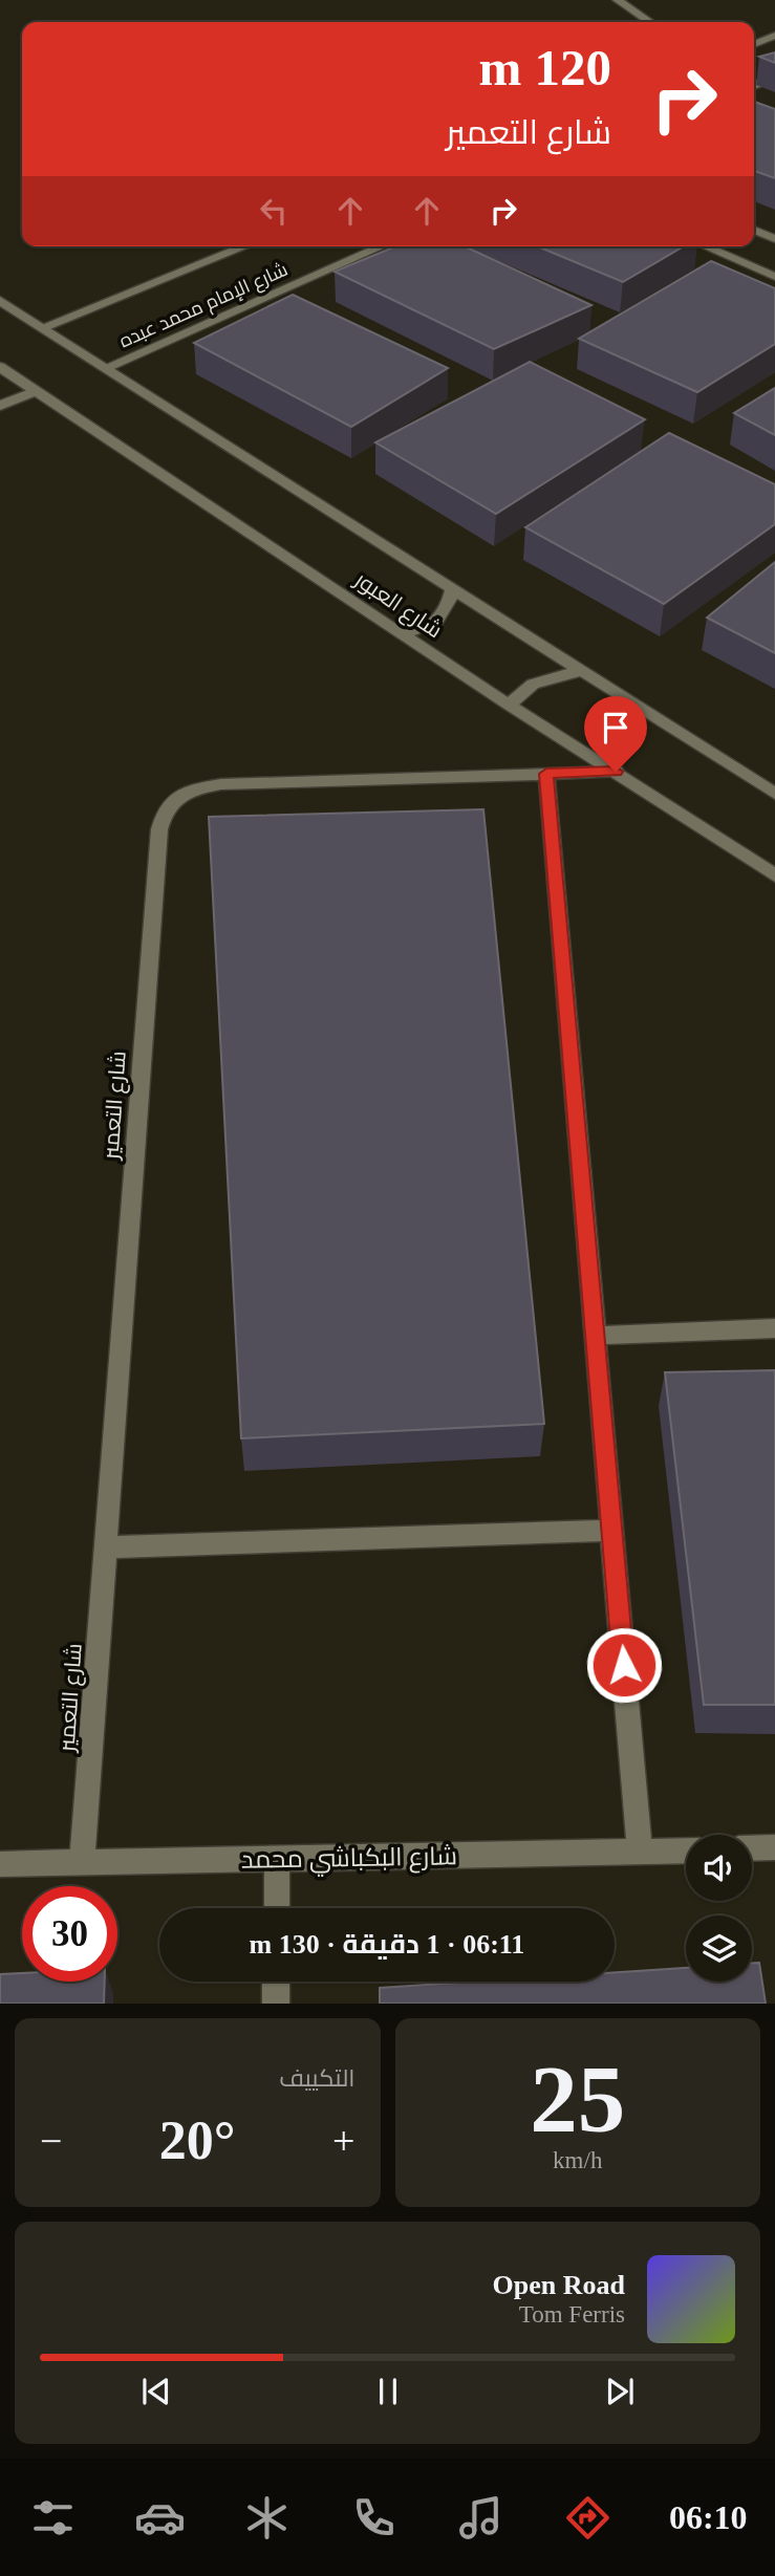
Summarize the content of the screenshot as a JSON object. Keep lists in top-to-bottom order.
{
  "streets": {
    "street": [
      "شارع الإمام محمد عبده",
      "شارع العبور",
      "شارع التعمير",
      "شارع البكباشي محمد"
    ]
  },
  "crossings": [
    ["شارع الإمام محمد عبده", "شارع العبور"],
    ["شارع العبور", "شارع التعمير"],
    ["شارع التعمير", "شارع البكباشي محمد"]
  ],
  "page": {
    "turn": ["120 m", "شارع التعمير"],
    "limit": "30",
    "trip": "06:11 · 1 دقيقة · 130 m",
    "tile": [
      ["25", "km/h"],
      "التكييف"
    ],
    "heat": ["−", "20°", "+"],
    "song": ["Open Road", "Tom Ferris"],
    "tabs": "06:10"
  }
}
